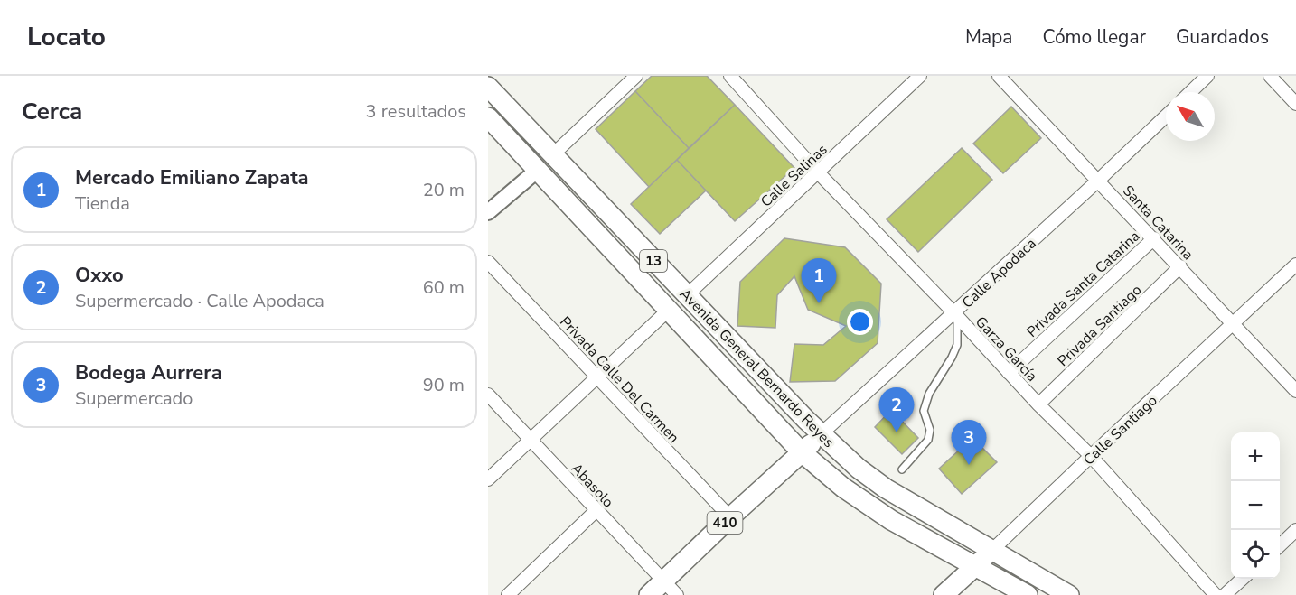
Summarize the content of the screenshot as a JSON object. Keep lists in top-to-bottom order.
{
  "streets": {
    "main road": [
      "13",
      "Avenida General Bernardo Reyes",
      "Calle Santiago",
      "410"
    ],
    "street": [
      "Calle Salinas",
      "Santa Catarina",
      "Calle Apodaca",
      "Privada Santa Catarina",
      "Privada Santiago",
      "Garza García",
      "Privada Calle Del Carmen",
      "Abasolo"
    ]
  },
  "crossings": [
    ["Calle Salinas", "Garza García"],
    ["Calle Salinas", "Avenida General Bernardo Reyes"],
    ["Santa Catarina", "Calle Apodaca"],
    ["Santa Catarina", "Privada Santa Catarina"],
    ["Santa Catarina", "Privada Santiago"],
    ["Santa Catarina", "Calle Santiago"],
    ["Calle Apodaca", "Garza García"],
    ["Calle Apodaca", "Avenida General Bernardo Reyes"],
    ["Calle Apodaca", "410"],
    ["Privada Santa Catarina", "Garza García"],
    ["Privada Santiago", "Garza García"],
    ["Garza García", "Calle Santiago"],
    ["Avenida General Bernardo Reyes", "Calle Santiago"],
    ["Avenida General Bernardo Reyes", "410"],
    ["Privada Calle Del Carmen", "410"],
    ["Abasolo", "410"]
  ],
  "north": "top left",
  "page": {
    "header": "Locato",
    "nav": ["Mapa", "Cómo llegar", "Guardados"],
    "heading": ["Cerca", "3 resultados"],
    "list": [
      {
        "mark": "1",
        "name": "Mercado Emiliano Zapata",
        "note": "Tienda",
        "value": "20 m"
      },
      {
        "mark": "2",
        "name": "Oxxo",
        "note": "Supermercado · Calle Apodaca",
        "value": "60 m"
      },
      {
        "mark": "3",
        "name": "Bodega Aurrera",
        "note": "Supermercado",
        "value": "90 m"
      }
    ],
    "pins": ["1", "2", "3"],
    "map_buttons": ["+", "−"]
  }
}
